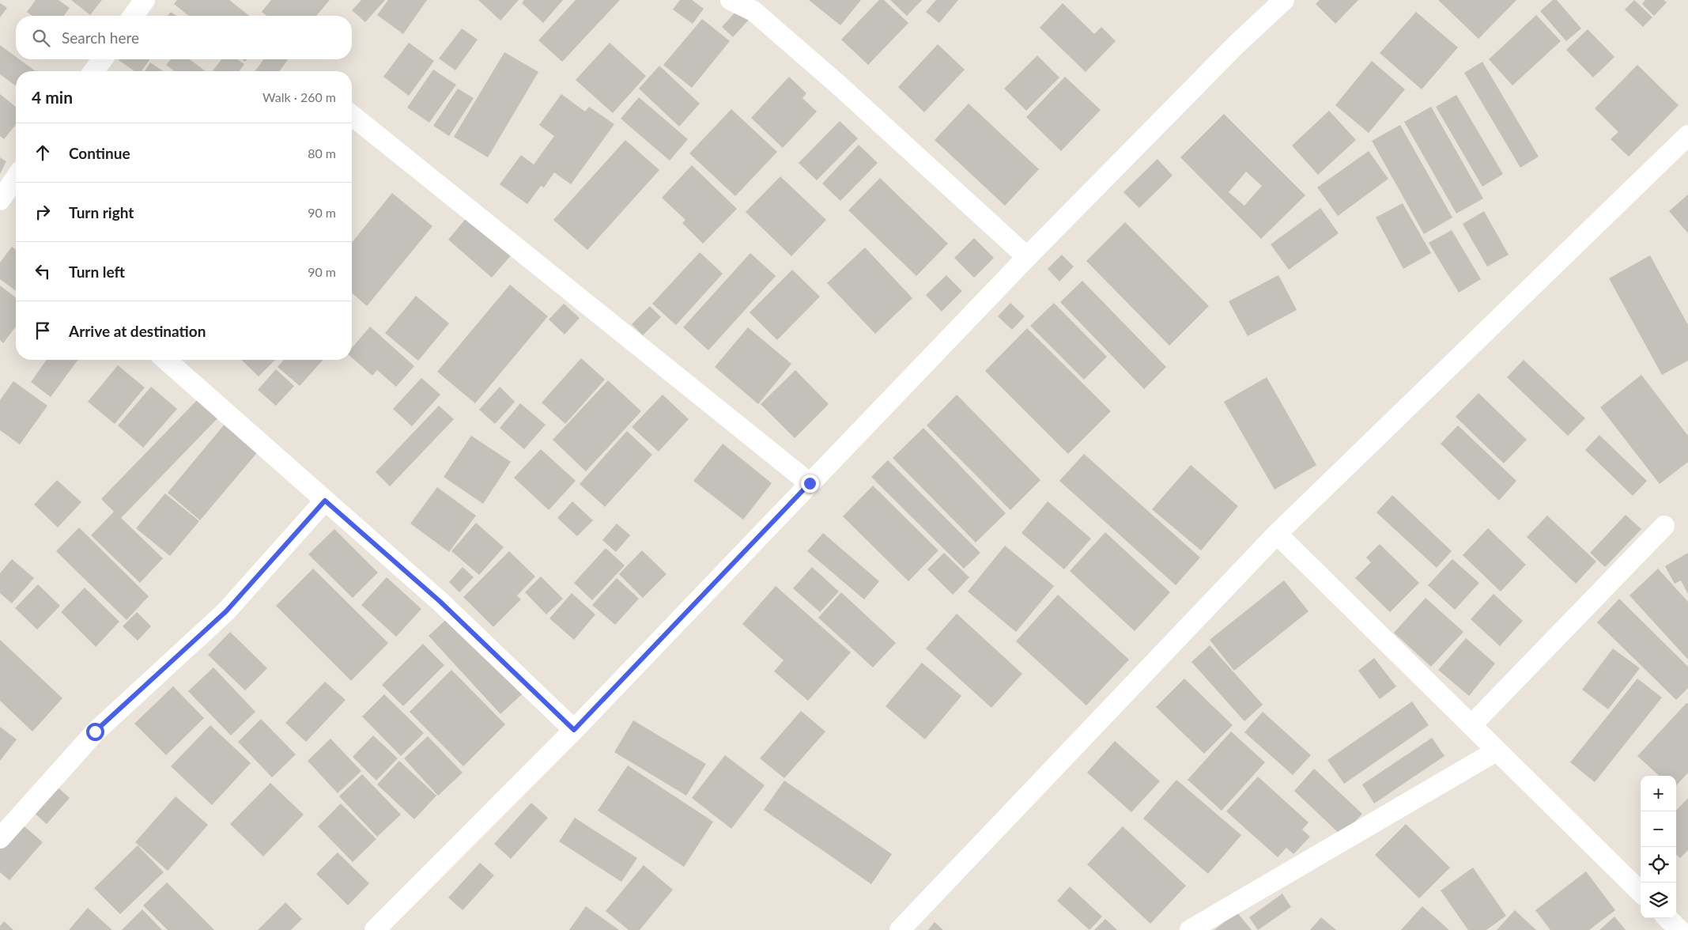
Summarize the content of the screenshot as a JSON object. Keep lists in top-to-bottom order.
{
  "page": {
    "search": "Search here",
    "heading": ["4 min", "Walk · 260 m"],
    "list": [
      ["Continue", "80 m"],
      ["Turn right", "90 m"],
      ["Turn left", "90 m"],
      "Arrive at destination"
    ],
    "map_buttons": ["+", "−"]
  }
}
